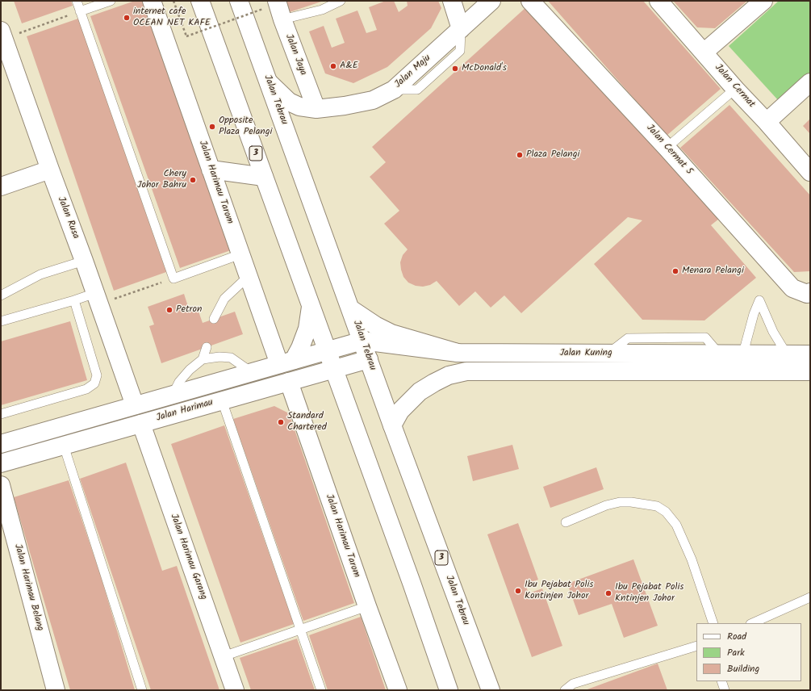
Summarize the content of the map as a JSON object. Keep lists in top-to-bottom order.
{
  "streets": {
    "main road": [
      "Jalan Jaya",
      "Jalan Maju",
      "Jalan Cermat",
      "Jalan Tebrau",
      "Jalan Cermat 5",
      "3",
      "Jalan Harimau Tarom",
      "Jalan Rusa",
      "Jalan Kuning",
      "Jalan Harimau",
      "Jalan Harimau Garang",
      "Jalan Harimau Belang"
    ]
  },
  "crossings": [
    ["Jalan Jaya", "Jalan Maju"],
    ["Jalan Maju", "Jalan Tebrau"],
    ["Jalan Tebrau", "Jalan Kuning"],
    ["Jalan Tebrau", "Jalan Harimau"],
    ["3", "Jalan Harimau"],
    ["Jalan Harimau Tarom", "Jalan Harimau"],
    ["Jalan Rusa", "Jalan Harimau"],
    ["Jalan Kuning", "Jalan Harimau"],
    ["Jalan Harimau", "Jalan Harimau Garang"]
  ],
  "places": [
    "internet cafe OCEAN NET KAFE",
    "A&E",
    "McDonald's",
    "Opposite Plaza Pelangi",
    "Plaza Pelangi",
    "Chery Johor Bahru",
    "Menara Pelangi",
    "Petron",
    "Standard Chartered",
    "Ibu Pejabat Polis Kontinjen Johor",
    "Ibu Pejabat Polis Kntinjen Johor"
  ],
  "legend": ["Road", "Park", "Building"]
}
